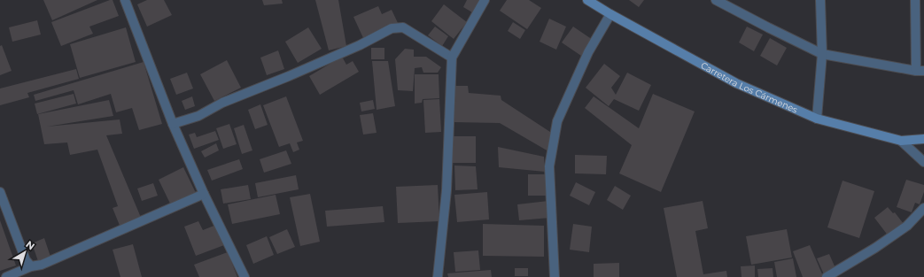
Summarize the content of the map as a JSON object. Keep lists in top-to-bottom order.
{
  "streets": {
    "main road": ["Carretera Los Cármenes"]
  },
  "north": "top right"
}
